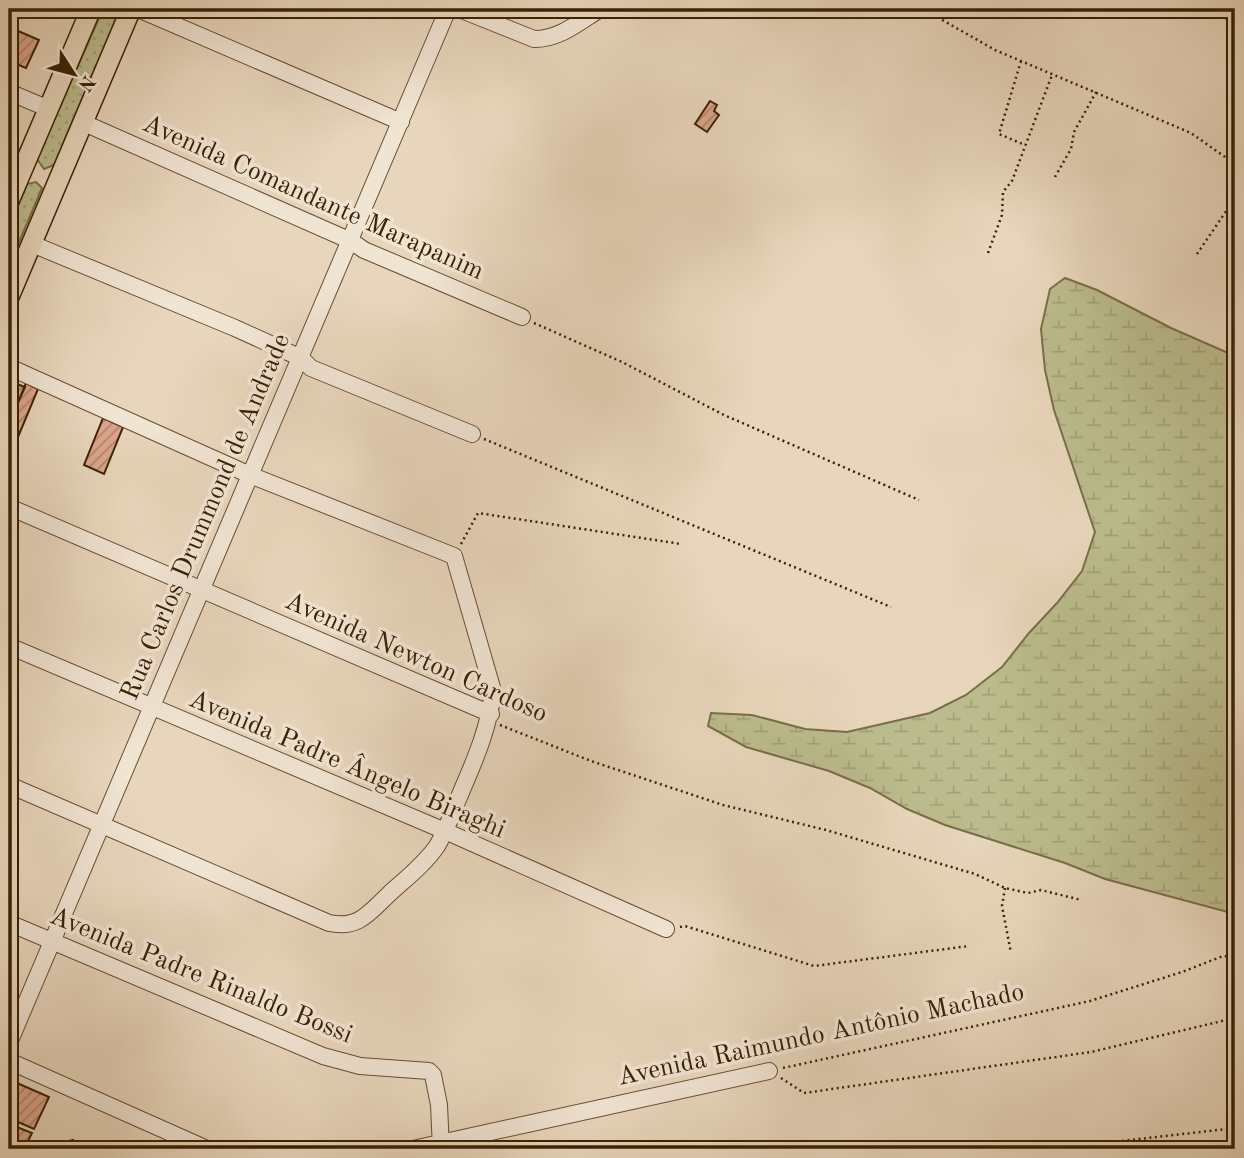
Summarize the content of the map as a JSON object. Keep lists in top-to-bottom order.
{
  "streets": {
    "street": [
      "Avenida Comandante Marapanim",
      "Rua Carlos Drummond de Andrade",
      "Avenida Newton Cardoso",
      "Avenida Padre Ângelo Biraghi",
      "Avenida Padre Rinaldo Bossi",
      "Avenida Raimundo Antônio Machado"
    ]
  },
  "crossings": [
    ["Avenida Comandante Marapanim", "Rua Carlos Drummond de Andrade"],
    ["Rua Carlos Drummond de Andrade", "Avenida Newton Cardoso"],
    ["Rua Carlos Drummond de Andrade", "Avenida Padre Ângelo Biraghi"],
    ["Rua Carlos Drummond de Andrade", "Avenida Padre Rinaldo Bossi"],
    ["Avenida Padre Rinaldo Bossi", "Avenida Raimundo Antônio Machado"]
  ],
  "north": "bottom right"
}
